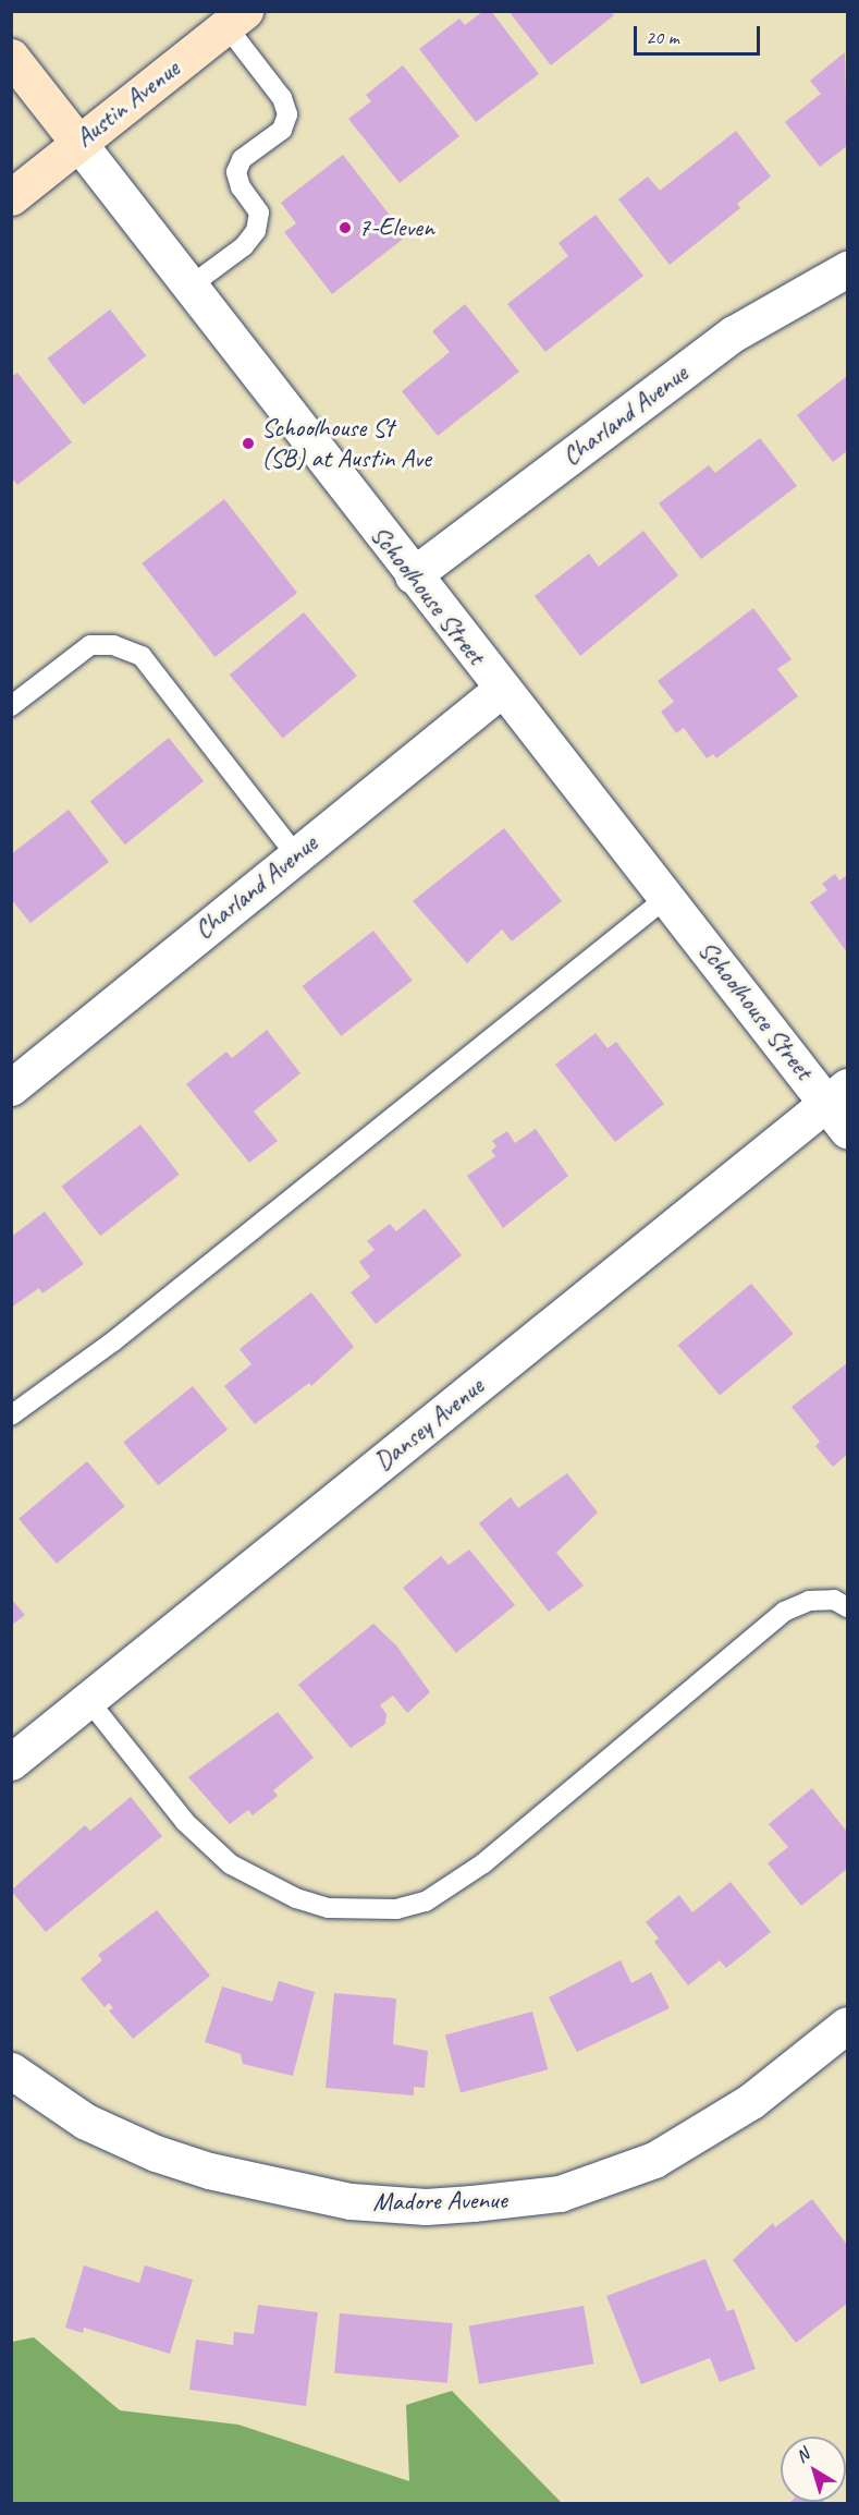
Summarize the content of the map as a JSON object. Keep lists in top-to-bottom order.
{
  "streets": {
    "main road": ["Austin Avenue", "Schoolhouse Street"],
    "street": ["Charland Avenue", "Dansey Avenue", "Madore Avenue"]
  },
  "crossings": [
    ["Austin Avenue", "Schoolhouse Street"],
    ["Charland Avenue", "Schoolhouse Street"],
    ["Schoolhouse Street", "Dansey Avenue"]
  ],
  "places": ["7-Eleven", "Schoolhouse St (SB) at Austin Ave"],
  "scale_bar": "20 m",
  "north": "top left"
}
